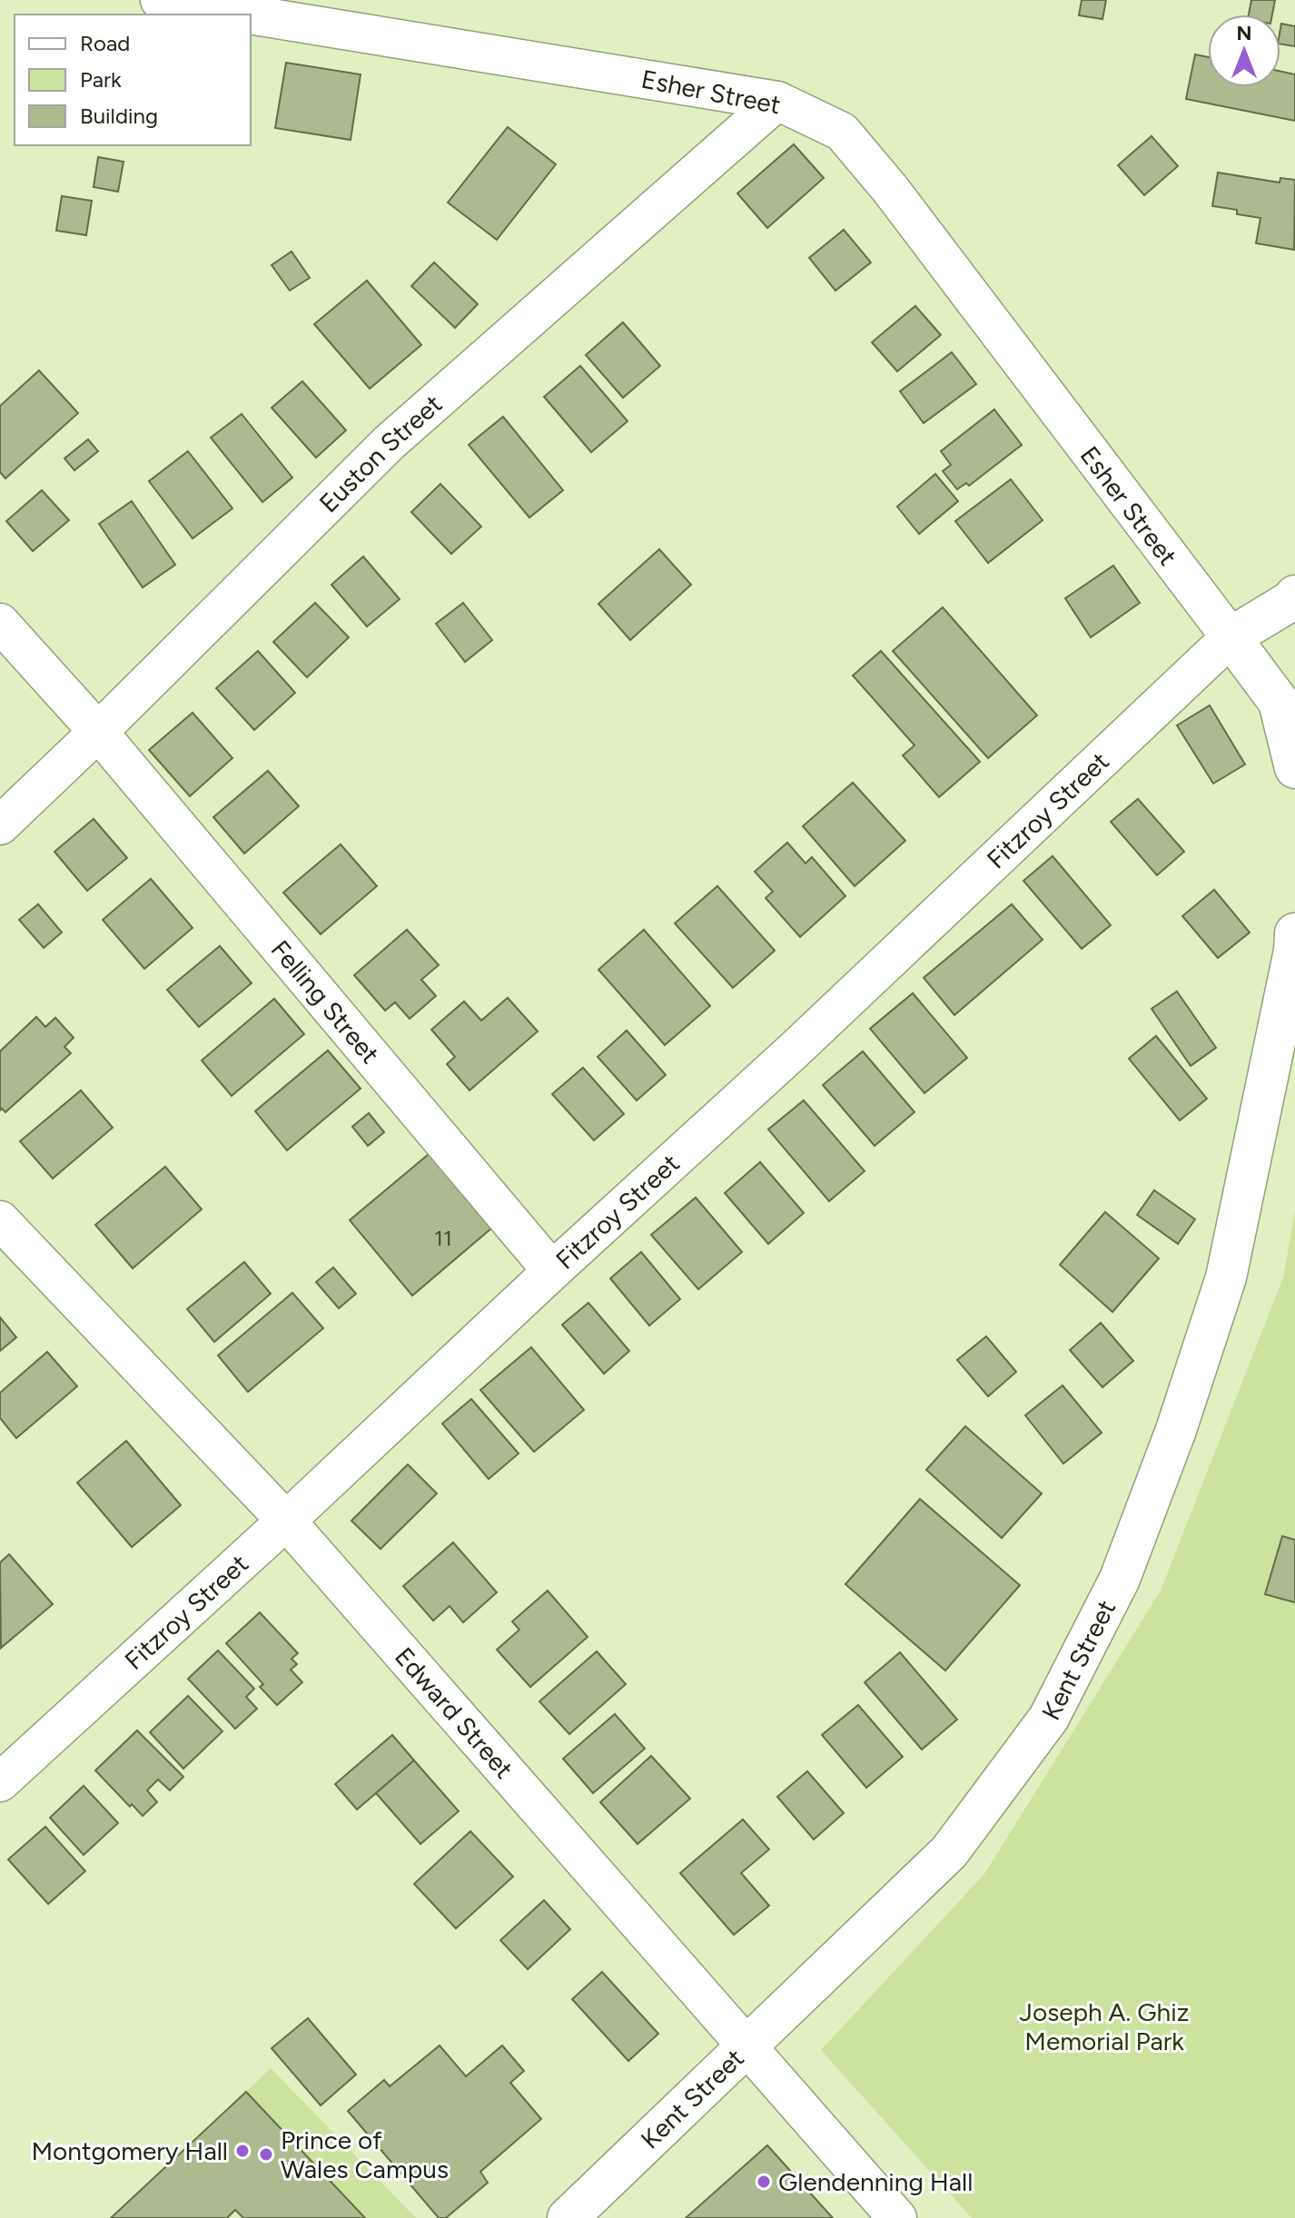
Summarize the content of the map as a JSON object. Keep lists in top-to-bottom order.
{
  "streets": {
    "street": [
      "Esher Street",
      "Euston Street",
      "Fitzroy Street",
      "Felling Street",
      "Kent Street",
      "Edward Street"
    ]
  },
  "crossings": [
    ["Esher Street", "Euston Street"],
    ["Esher Street", "Fitzroy Street"],
    ["Euston Street", "Felling Street"],
    ["Fitzroy Street", "Felling Street"],
    ["Fitzroy Street", "Edward Street"],
    ["Kent Street", "Edward Street"]
  ],
  "parks": ["Joseph A. Ghiz Memorial Park"],
  "places": ["Montgomery Hall", "Prince of Wales Campus", "Glendenning Hall"],
  "house_numbers": ["11"],
  "legend": ["Road", "Park", "Building"],
  "north": "top"
}
